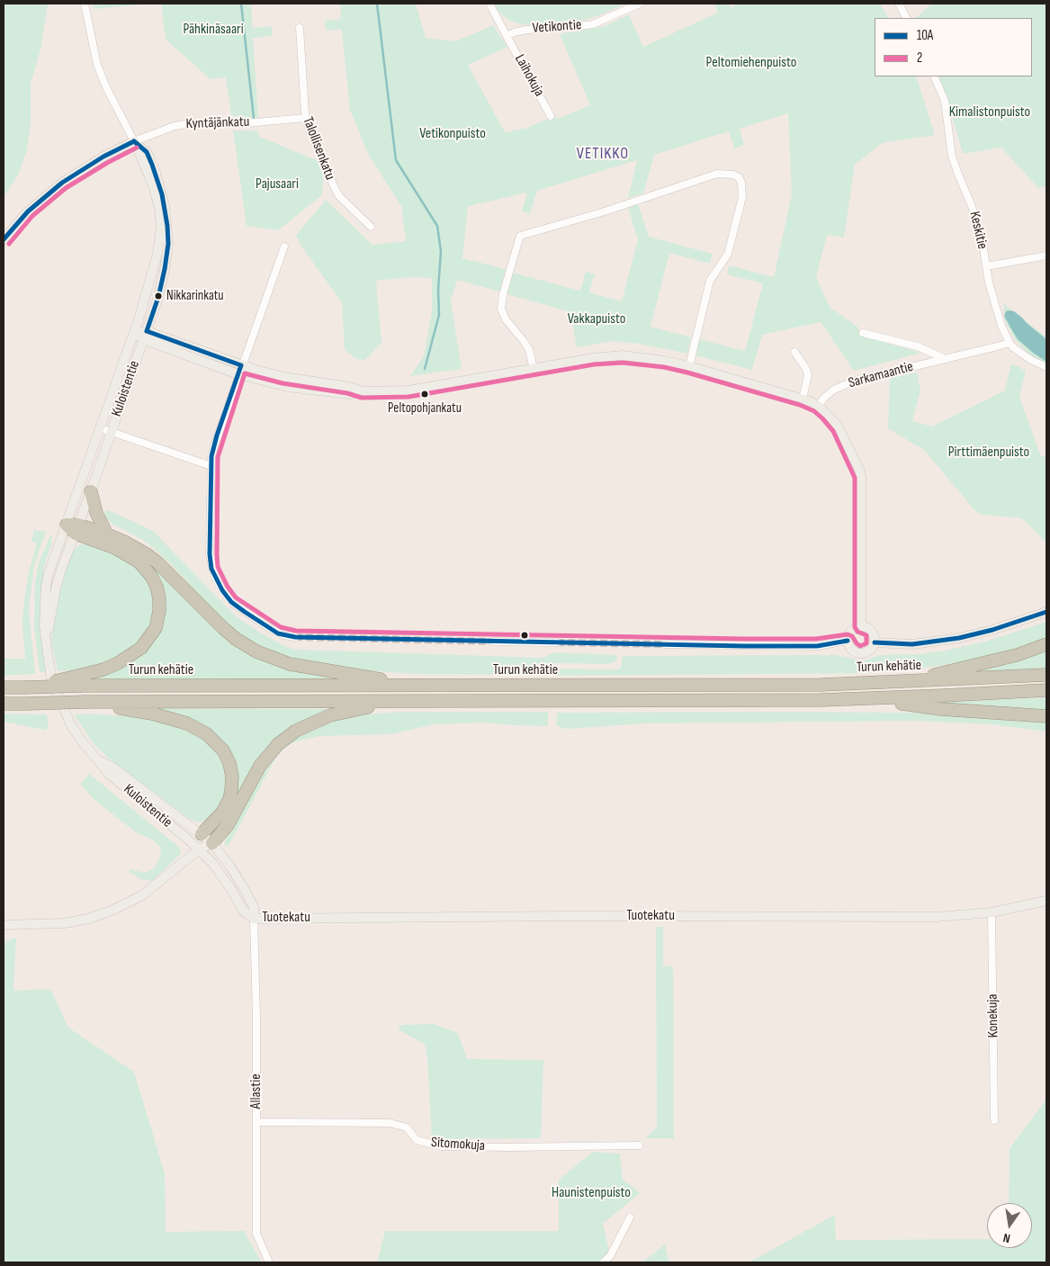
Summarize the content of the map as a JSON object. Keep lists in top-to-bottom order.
{
  "streets": {
    "highway": ["Turun kehätie"],
    "street": [
      "Vetikontie",
      "Laihokuja",
      "Kyntäjänkatu",
      "Talollisenkatu",
      "Keskitie",
      "Sarkamaantie",
      "Kuloistentie",
      "Tuotekatu",
      "Konekuja",
      "Allastie",
      "Sitomokuja"
    ]
  },
  "crossings": [
    ["Vetikontie", "Laihokuja"],
    ["Kyntäjänkatu", "Talollisenkatu"],
    ["Kyntäjänkatu", "Kuloistentie"],
    ["Keskitie", "Sarkamaantie"],
    ["Kuloistentie", "Allastie"],
    ["Tuotekatu", "Konekuja"],
    ["Tuotekatu", "Allastie"],
    ["Allastie", "Sitomokuja"]
  ],
  "districts": ["VETIKKO"],
  "parks": [
    "Pähkinäsaari",
    "Peltomiehenpuisto",
    "Kimalistonpuisto",
    "Vetikonpuisto",
    "Pajusaari",
    "Vakkapuisto",
    "Pirttimäenpuisto",
    "Haunistenpuisto"
  ],
  "places": ["Nikkarinkatu", "Peltopohjankatu"],
  "lines": ["transit line 10A", "transit line 2"],
  "legend": ["10A", "2"],
  "north": "bottom"
}
